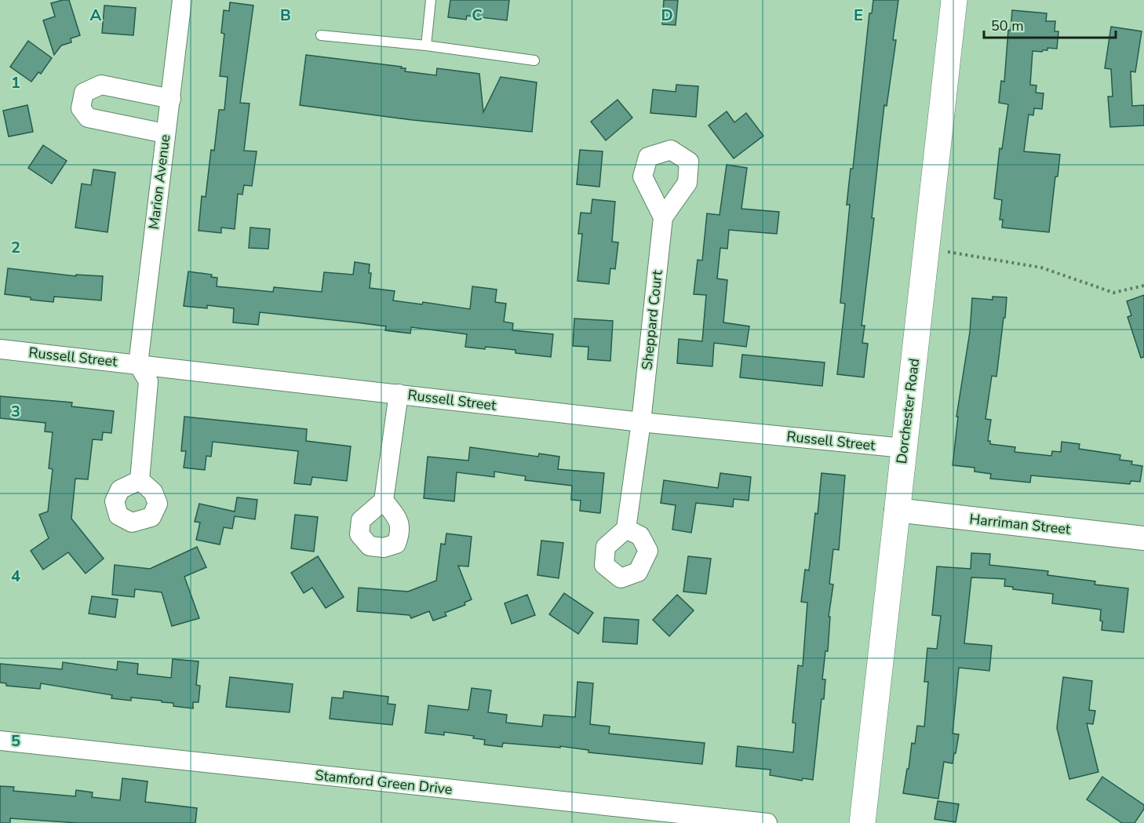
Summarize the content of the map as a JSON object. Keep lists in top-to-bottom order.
{
  "streets": {
    "main road": ["Dorchester Road"],
    "street": [
      "Marion Avenue",
      "Sheppard Court",
      "Russell Street",
      "Harriman Street",
      "Stamford Green Drive"
    ]
  },
  "crossings": [
    ["Marion Avenue", "Russell Street"],
    ["Sheppard Court", "Russell Street"],
    ["Russell Street", "Dorchester Road"],
    ["Dorchester Road", "Harriman Street"]
  ],
  "scale_bar": "50 m",
  "grid": {
    "columns": [
      "A",
      "B",
      "C",
      "D",
      "E"
    ],
    "rows": [
      "1",
      "2",
      "3",
      "4",
      "5"
    ]
  }
}
